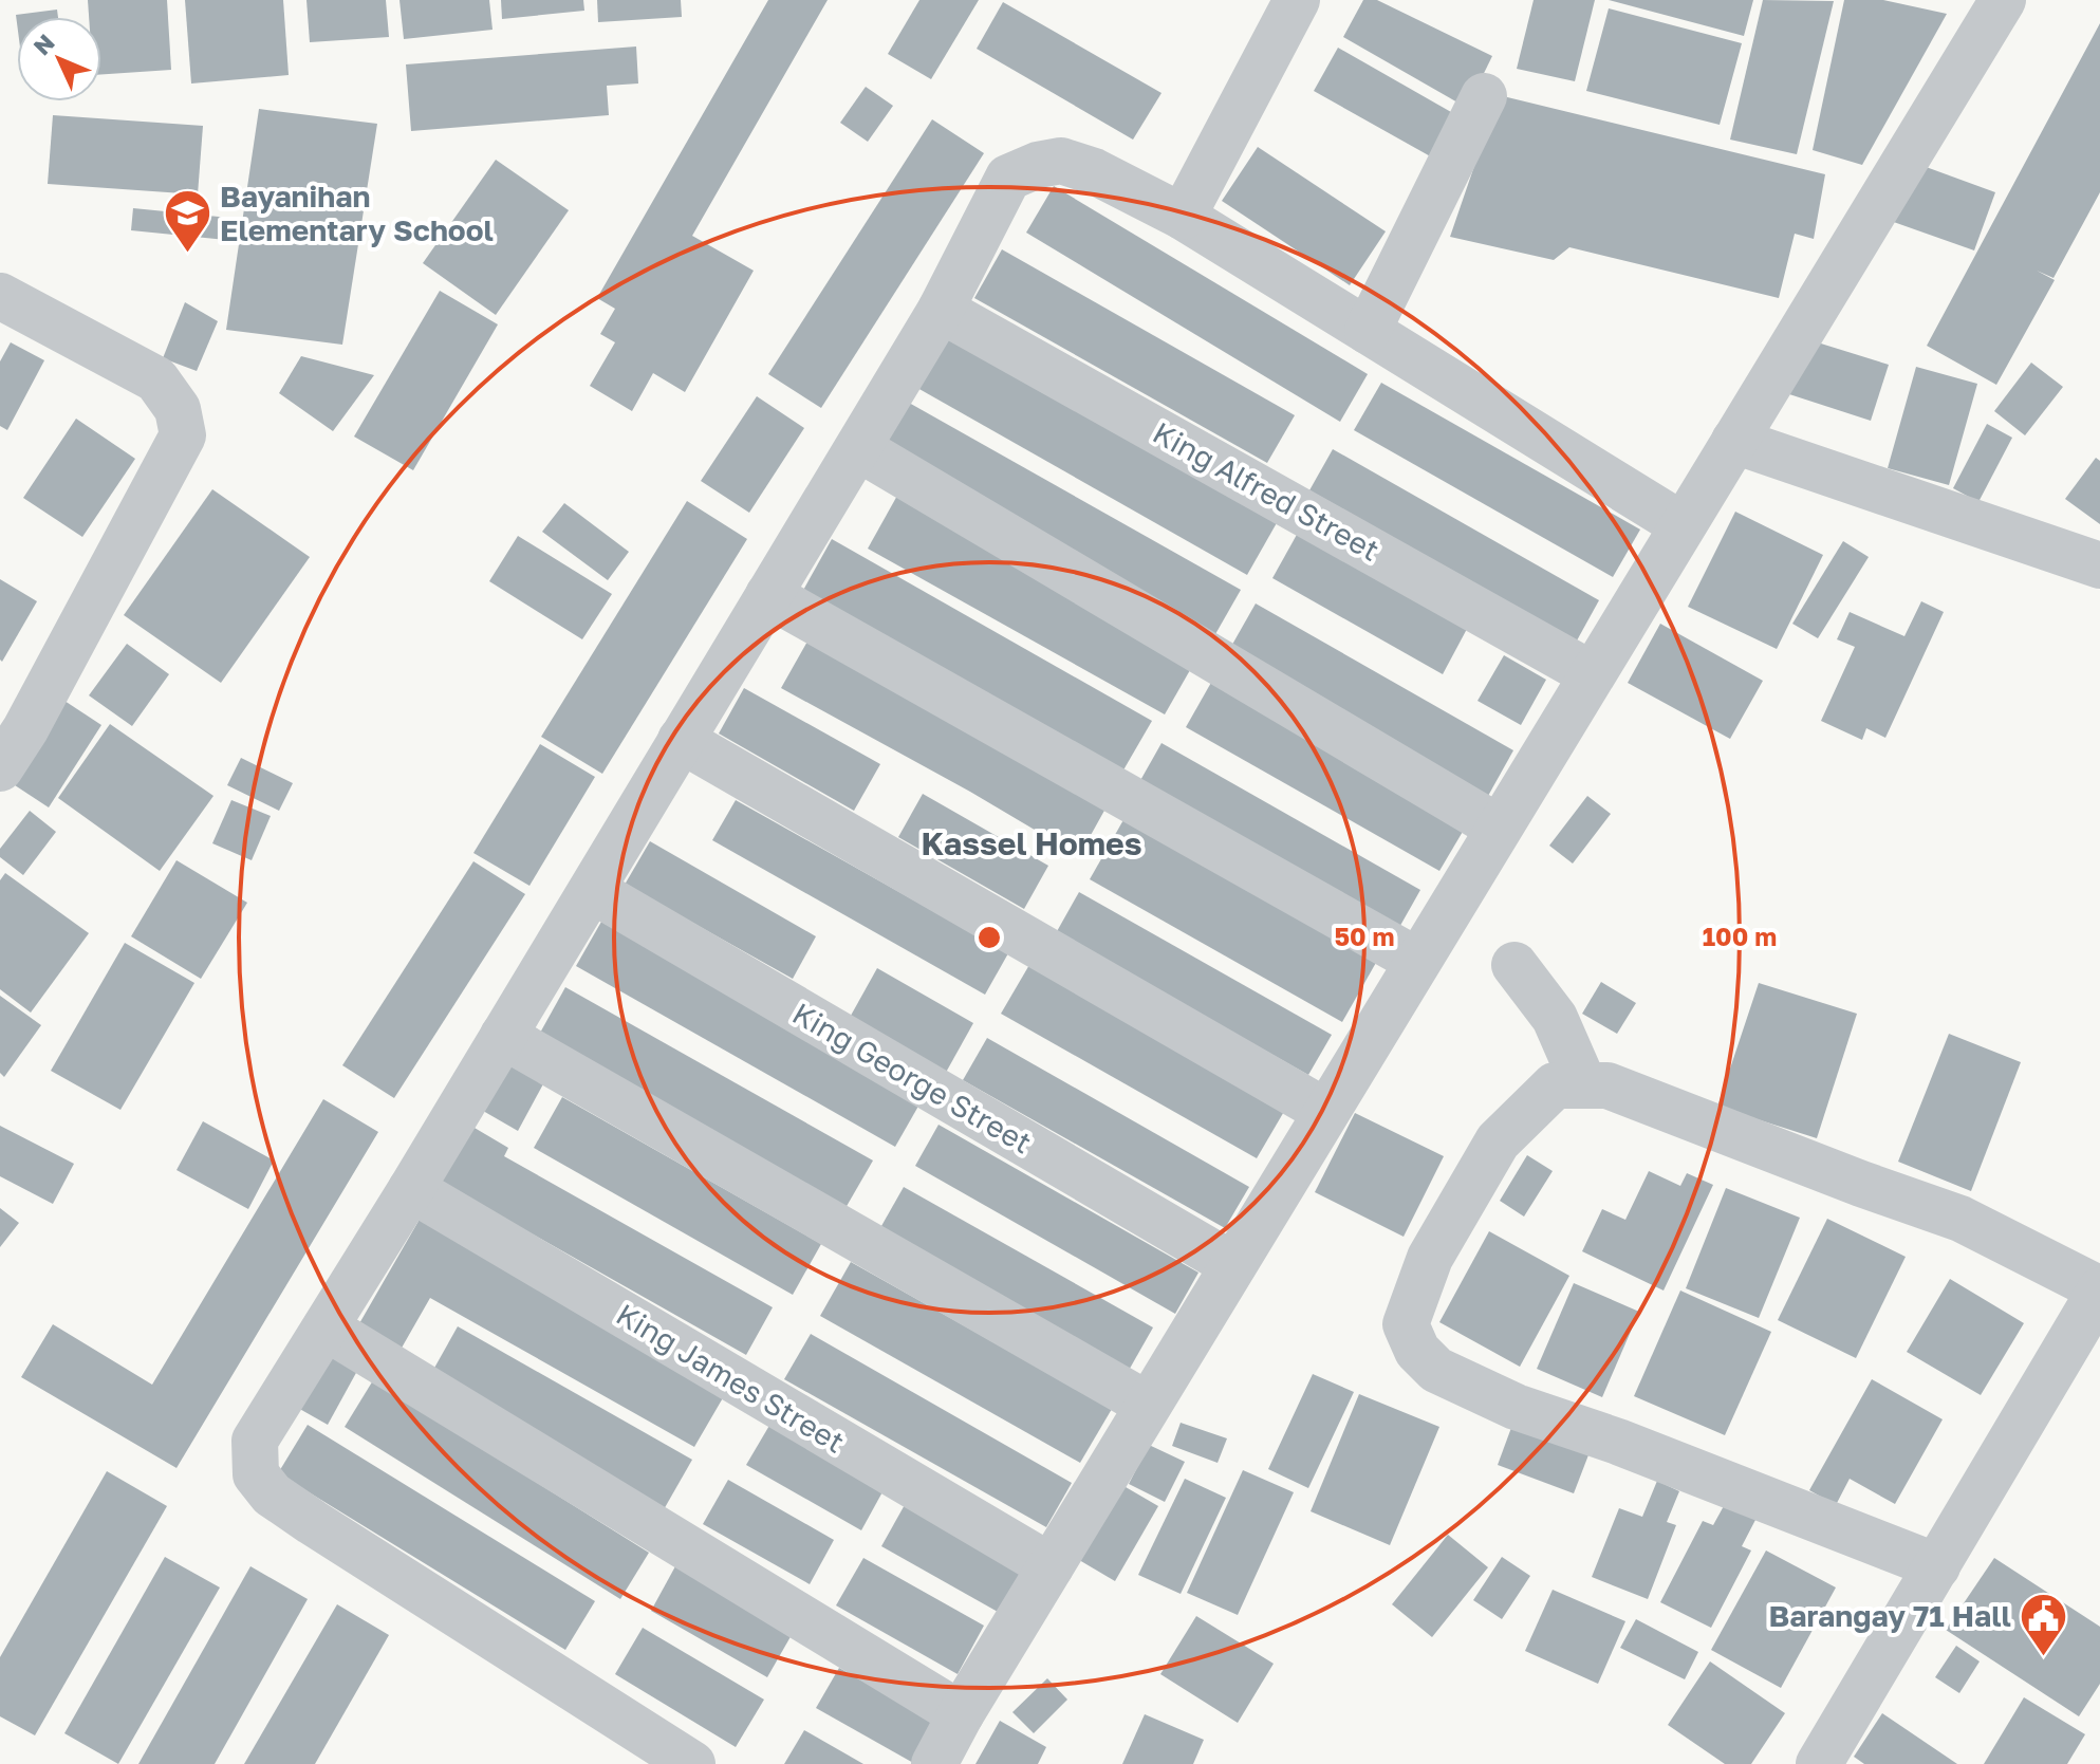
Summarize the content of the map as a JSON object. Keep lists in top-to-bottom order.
{
  "streets": {
    "street": ["King Alfred Street", "King George Street", "King James Street"]
  },
  "districts": ["Kassel Homes"],
  "places": {
    "school or university": ["Bayanihan Elementary School"],
    "public building": ["Barangay 71 Hall"]
  },
  "north": "top left",
  "rings": ["50 m", "100 m"]
}
